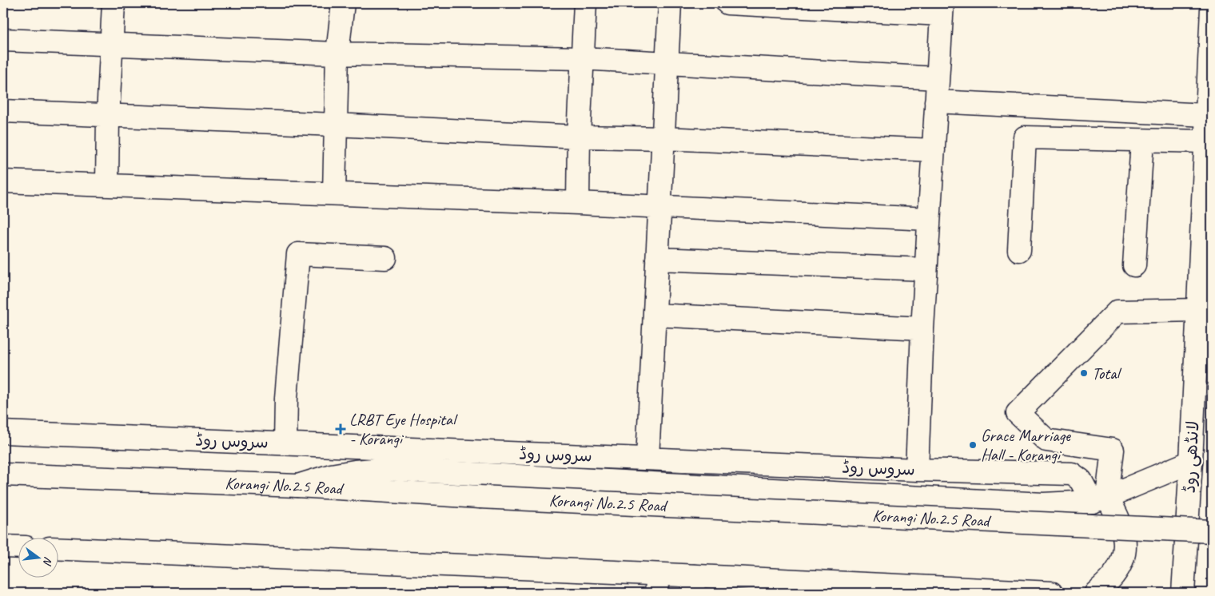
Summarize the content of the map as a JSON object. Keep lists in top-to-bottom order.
{
  "streets": {
    "street": ["سروس روڈ", "لانڈھی روڈ", "Korangi No.2.5 Road"]
  },
  "places": {
    "other": ["Total", "Grace Marriage Hall - Korangi"],
    "health": ["LRBT Eye Hospital - Korangi"]
  },
  "north": "right"
}
